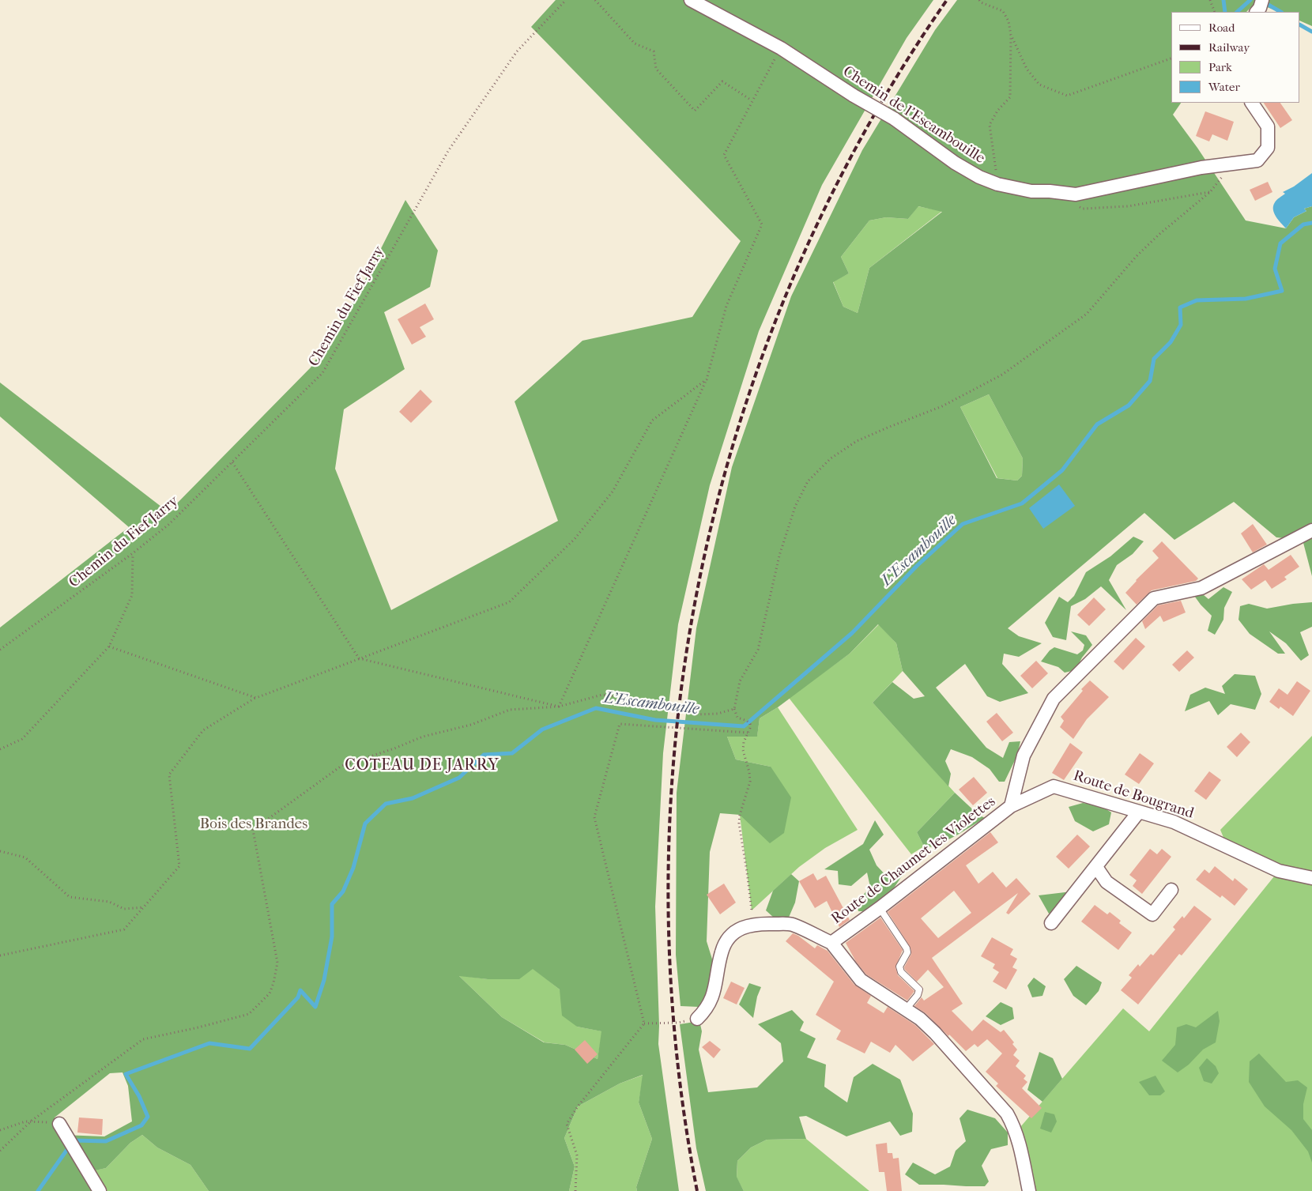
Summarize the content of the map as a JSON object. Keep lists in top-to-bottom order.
{
  "streets": {
    "street": ["Chemin de l'Escambouille", "Route de Bougrand", "Route de Chaumet les Violettes"],
    "path": ["Chemin du Fief Jarry"]
  },
  "crossings": [
    ["Route de Bougrand", "Route de Chaumet les Violettes"]
  ],
  "districts": ["COTEAU DE JARRY"],
  "water": ["L'Escambouille"],
  "parks": ["Bois des Brandes"],
  "legend": [
    "Road",
    "Railway",
    "Park",
    "Water"
  ]
}
